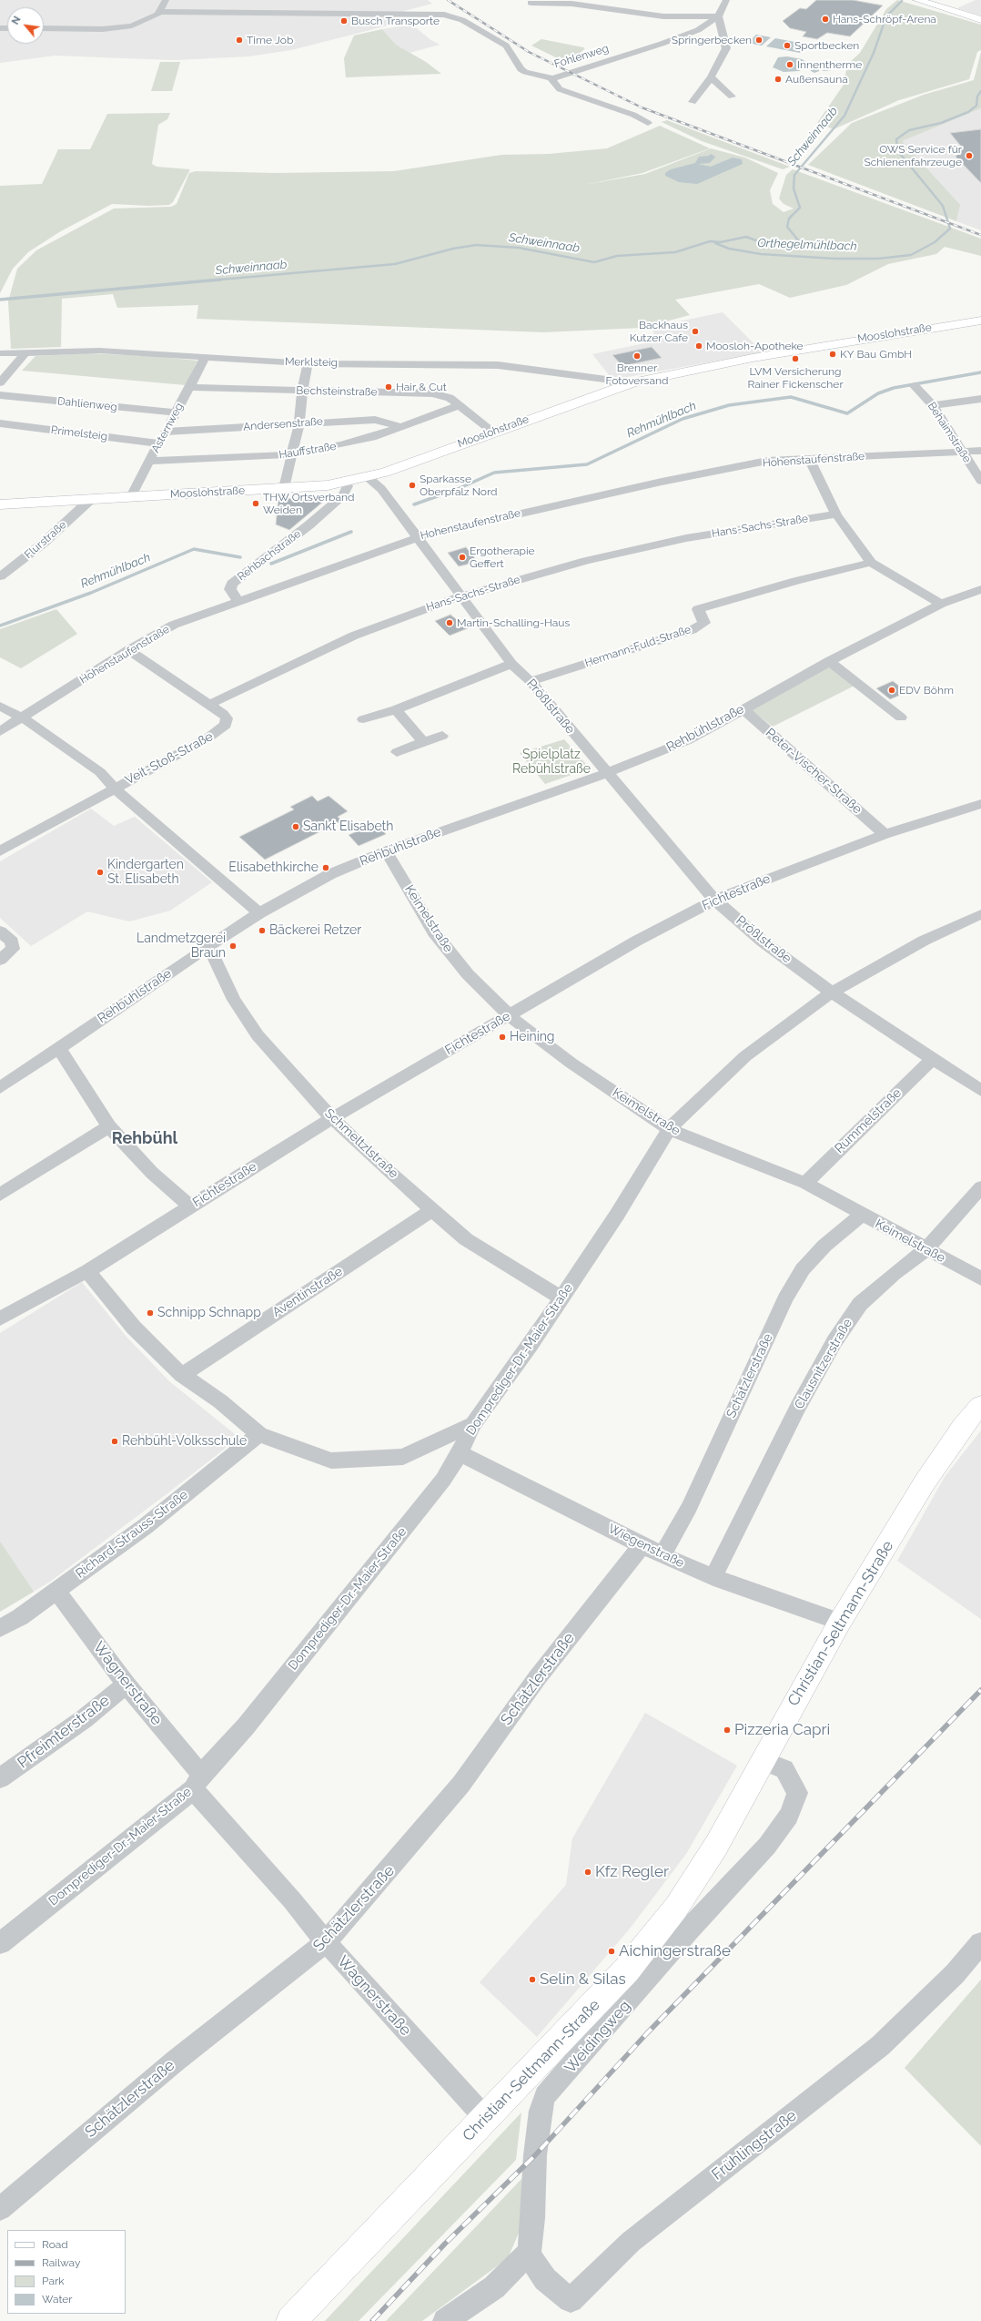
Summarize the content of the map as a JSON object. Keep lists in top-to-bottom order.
{
  "streets": {
    "street": [
      "Fohlenweg",
      "Mooslohstraße",
      "Merklsteig",
      "Bechsteinstraße",
      "Dahlienweg",
      "Andersenstraße",
      "Asternweg",
      "Behaimstraße",
      "Primelsteig",
      "Hauffstraße",
      "Hohenstaufenstraße",
      "Hans-Sachs-Straße",
      "Flurstraße",
      "Rehbachstraße",
      "Hermann-Fuld-Straße",
      "Prößlstraße",
      "Rehbühlstraße",
      "Veit-Stoß-Straße",
      "Peter-Vischer-Straße",
      "Fichtestraße",
      "Keimelstraße",
      "Rummelstraße",
      "Schmeltzlstraße",
      "Aventinstraße",
      "Domprediger-Dr.-Maier-Straße",
      "Clausnitzerstraße",
      "Schätzlerstraße",
      "Richard-Strauss-Straße",
      "Wiegenstraße",
      "Christian-Seltmann-Straße",
      "Wagnerstraße",
      "Pfreimterstraße",
      "Weidingweg",
      "Frühlingstraße"
    ]
  },
  "crossings": [
    ["Mooslohstraße", "Merklsteig"],
    ["Mooslohstraße", "Bechsteinstraße"],
    ["Mooslohstraße", "Asternweg"],
    ["Mooslohstraße", "Flurstraße"],
    ["Mooslohstraße", "Rehbachstraße"],
    ["Mooslohstraße", "Prößlstraße"],
    ["Merklsteig", "Asternweg"],
    ["Bechsteinstraße", "Asternweg"],
    ["Bechsteinstraße", "Hauffstraße"],
    ["Dahlienweg", "Asternweg"],
    ["Andersenstraße", "Asternweg"],
    ["Andersenstraße", "Hauffstraße"],
    ["Asternweg", "Primelsteig"],
    ["Asternweg", "Hauffstraße"],
    ["Behaimstraße", "Hohenstaufenstraße"],
    ["Hohenstaufenstraße", "Rehbachstraße"],
    ["Hohenstaufenstraße", "Prößlstraße"],
    ["Hohenstaufenstraße", "Veit-Stoß-Straße"],
    ["Hans-Sachs-Straße", "Prößlstraße"],
    ["Hans-Sachs-Straße", "Veit-Stoß-Straße"],
    ["Hermann-Fuld-Straße", "Prößlstraße"],
    ["Prößlstraße", "Rehbühlstraße"],
    ["Prößlstraße", "Fichtestraße"],
    ["Prößlstraße", "Rummelstraße"],
    ["Prößlstraße", "Domprediger-Dr.-Maier-Straße"],
    ["Rehbühlstraße", "Peter-Vischer-Straße"],
    ["Rehbühlstraße", "Keimelstraße"],
    ["Rehbühlstraße", "Schmeltzlstraße"],
    ["Peter-Vischer-Straße", "Fichtestraße"],
    ["Fichtestraße", "Keimelstraße"],
    ["Fichtestraße", "Schmeltzlstraße"],
    ["Keimelstraße", "Rummelstraße"],
    ["Keimelstraße", "Domprediger-Dr.-Maier-Straße"],
    ["Keimelstraße", "Clausnitzerstraße"],
    ["Keimelstraße", "Schätzlerstraße"],
    ["Schmeltzlstraße", "Aventinstraße"],
    ["Schmeltzlstraße", "Domprediger-Dr.-Maier-Straße"],
    ["Domprediger-Dr.-Maier-Straße", "Wiegenstraße"],
    ["Domprediger-Dr.-Maier-Straße", "Wagnerstraße"],
    ["Clausnitzerstraße", "Wiegenstraße"],
    ["Schätzlerstraße", "Wiegenstraße"],
    ["Schätzlerstraße", "Wagnerstraße"],
    ["Richard-Strauss-Straße", "Wagnerstraße"],
    ["Wiegenstraße", "Christian-Seltmann-Straße"],
    ["Christian-Seltmann-Straße", "Wagnerstraße"],
    ["Christian-Seltmann-Straße", "Weidingweg"],
    ["Wagnerstraße", "Pfreimterstraße"],
    ["Weidingweg", "Frühlingstraße"]
  ],
  "districts": ["Rehbühl"],
  "water": ["Schweinnaab", "Orthegelmühlbach", "Rehmühlbach"],
  "parks": ["Spielplatz Rebühlstraße"],
  "places": [
    "Hans-Schröpf-Arena",
    "Busch Transporte",
    "Time Job",
    "Springerbecken",
    "Sportbecken",
    "Innentherme",
    "Außensauna",
    "OWS Service für Schienenfahrzeuge",
    "Backhaus Kutzer Cafe",
    "Moosloh-Apotheke",
    "KY Bau GmbH",
    "Brenner Fotoversand",
    "LVM Versicherung Rainer Fickenscher",
    "Hair & Cut",
    "Sparkasse Oberpfalz Nord",
    "THW Ortsverband Weiden",
    "Ergotherapie Geffert",
    "Martin-Schalling-Haus",
    "EDV Böhm",
    "Sankt Elisabeth",
    "Elisabethkirche",
    "Kindergarten St. Elisabeth",
    "Bäckerei Retzer",
    "Landmetzgerei Braun",
    "Heining",
    "Schnipp Schnapp",
    "Rehbühl-Volksschule",
    "Pizzeria Capri",
    "Kfz Regler",
    "Aichingerstraße",
    "Selin & Silas"
  ],
  "legend": [
    "Road",
    "Railway",
    "Park",
    "Water"
  ],
  "north": "top left"
}
